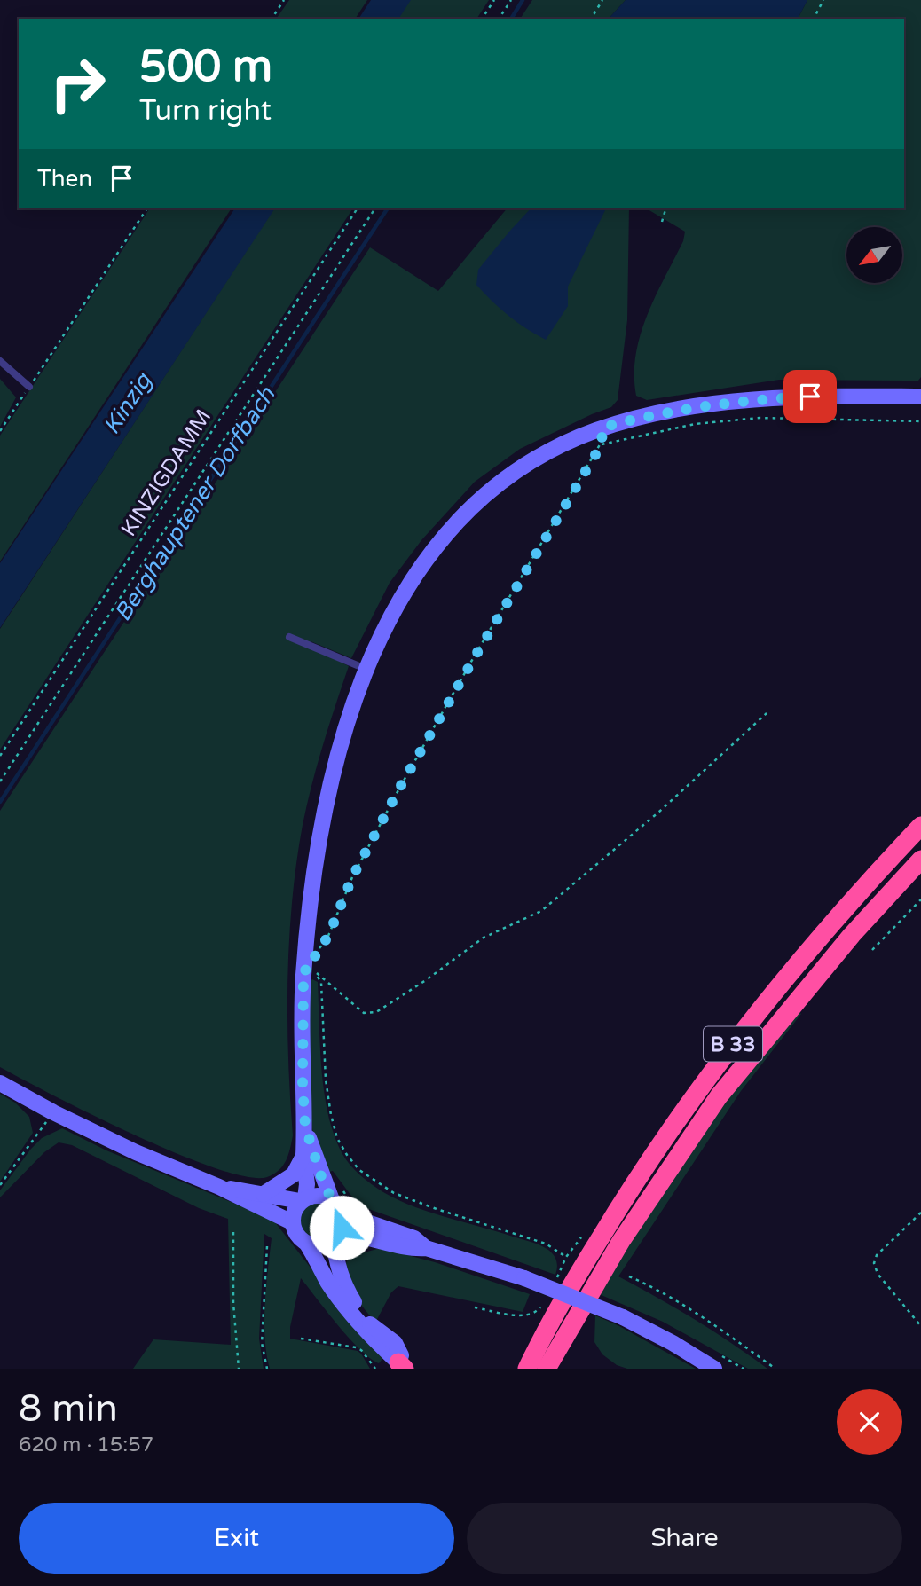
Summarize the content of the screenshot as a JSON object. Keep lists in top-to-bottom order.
{
  "streets": {
    "highway": ["B 33"],
    "path": ["KINZIGDAMM"]
  },
  "water": ["Kinzig", "Berghauptener Dorfbach"],
  "north": "bottom left",
  "page": {
    "turn": ["500 m", "Turn right"],
    "then": "Then",
    "heading": ["8 min", "620 m · 15:57"],
    "buttons": ["Exit", "Share"]
  }
}
